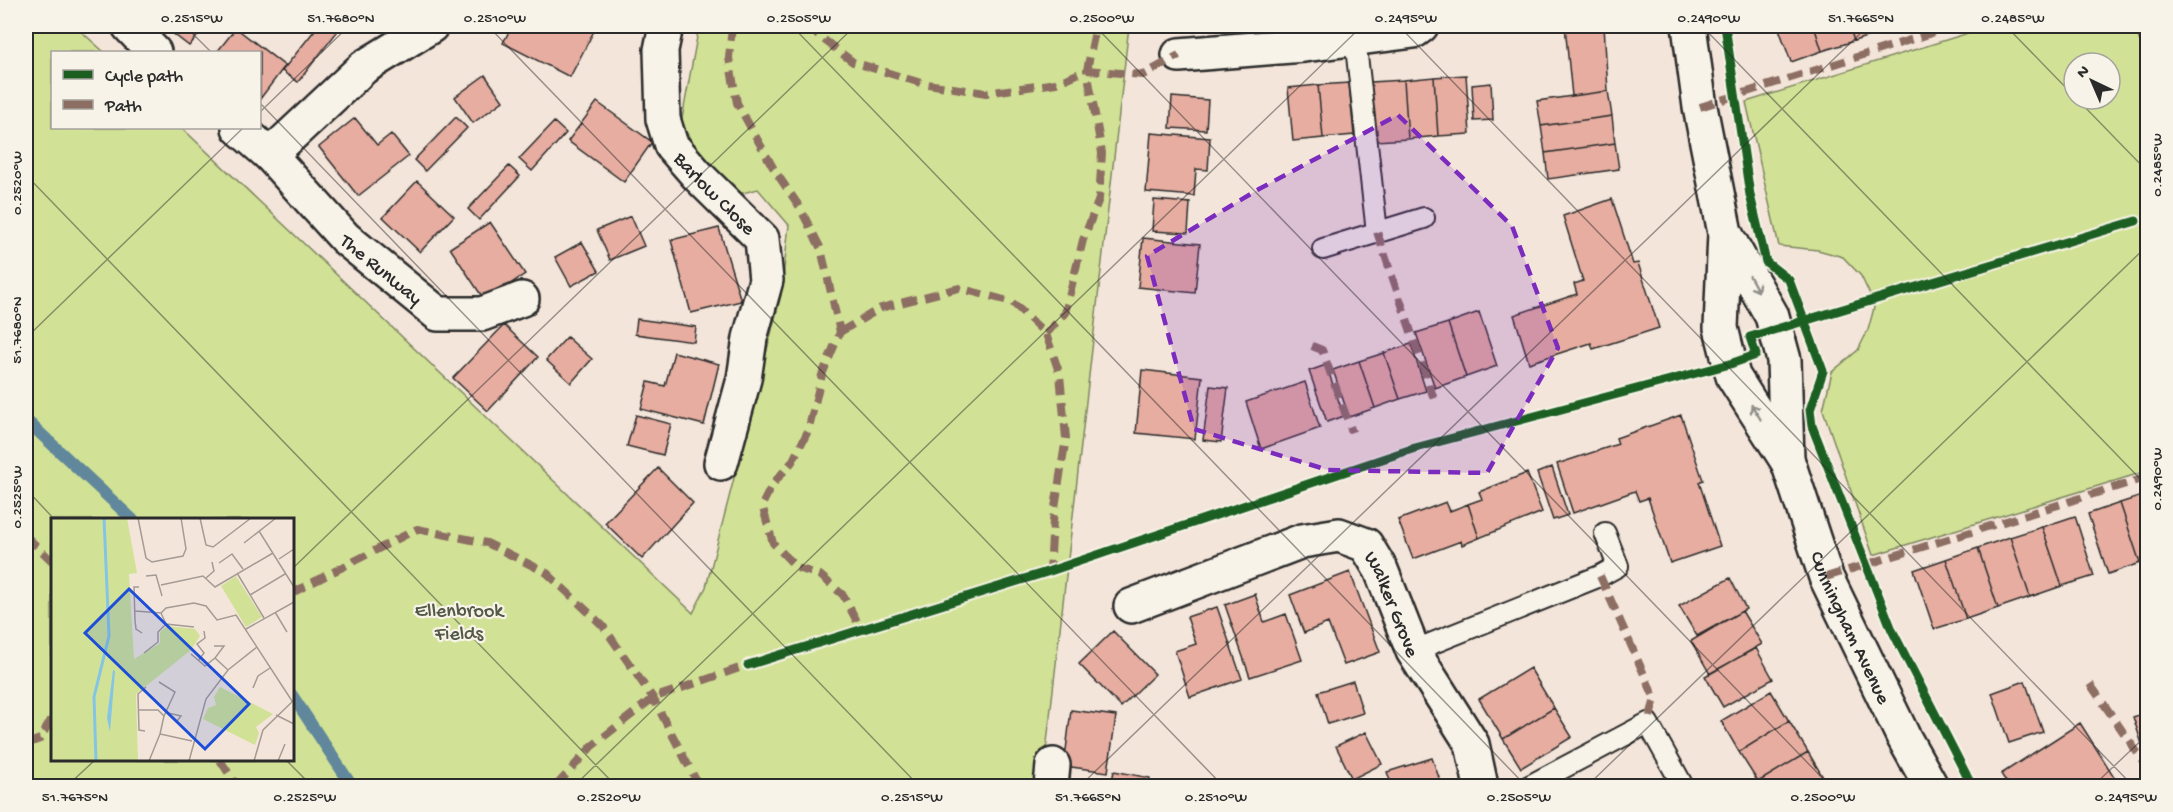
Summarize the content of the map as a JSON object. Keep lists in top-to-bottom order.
{
  "streets": {
    "street": [
      "Barlow Close",
      "The Runway",
      "Walker Grove",
      "Cunningham Avenue"
    ]
  },
  "parks": ["Ellenbrook Fields"],
  "legend": ["Cycle path", "Path"],
  "north": "top left",
  "coordinates": [
    "0.2515°W",
    "51.7680°N",
    "0.2510°W",
    "0.2505°W",
    "0.2500°W",
    "0.2495°W",
    "0.2490°W",
    "51.7665°N",
    "0.2485°W",
    "0.2520°W",
    "0.2525°W",
    "51.7675°N"
  ]
}
